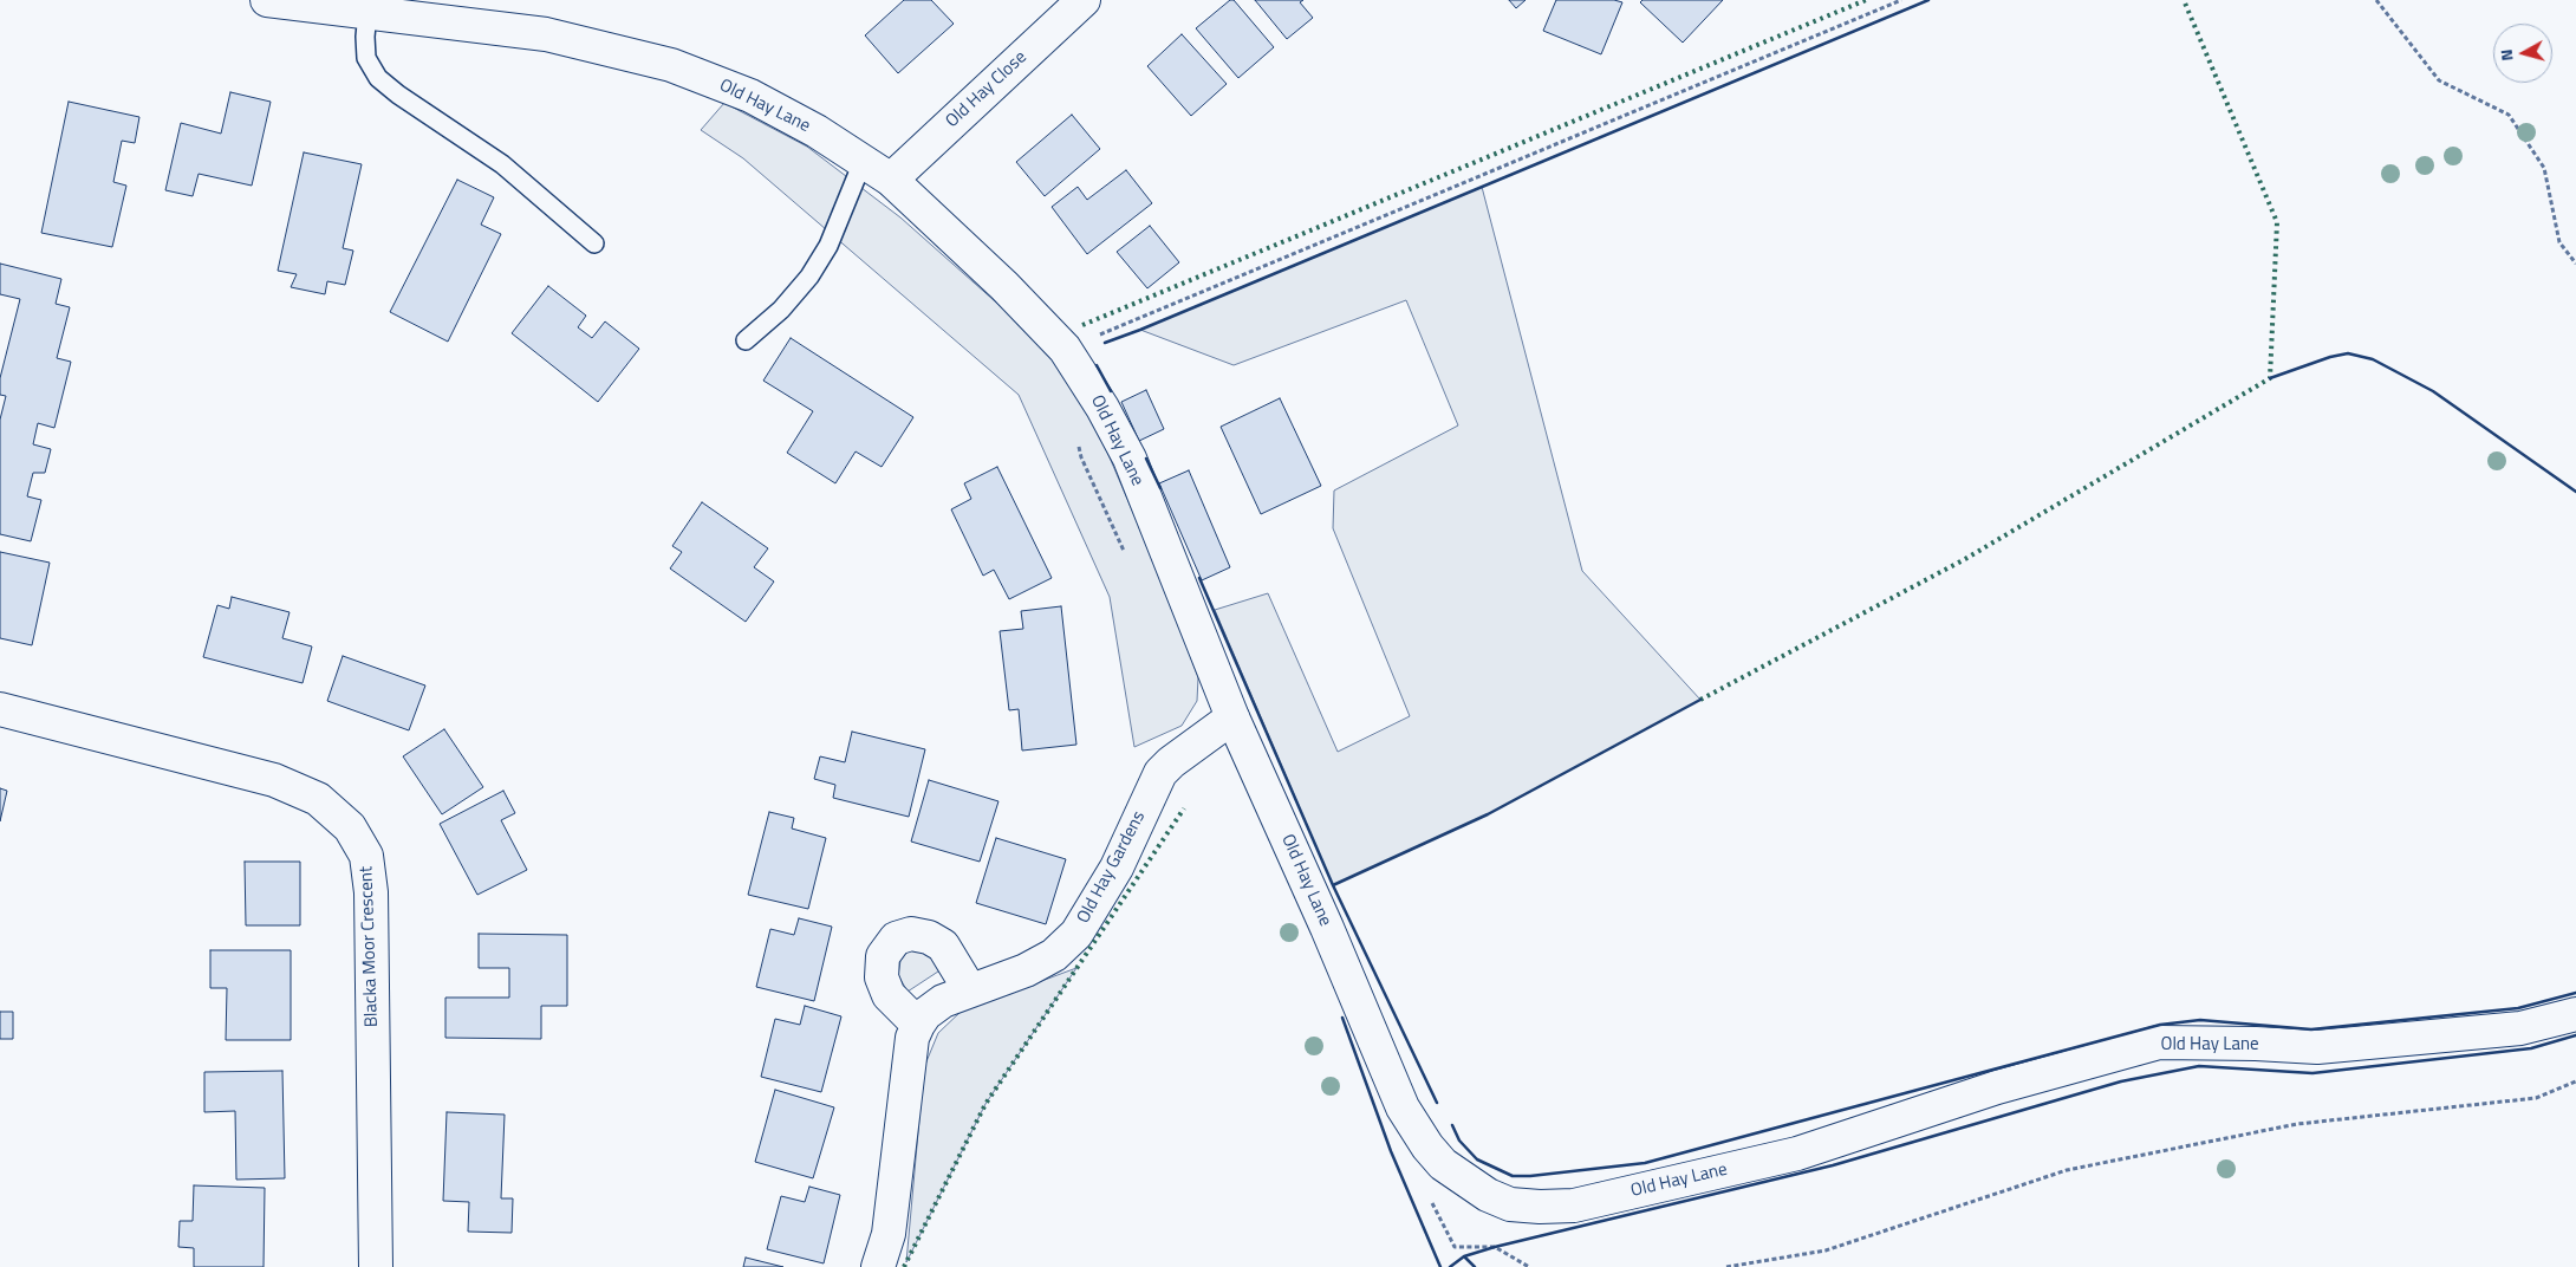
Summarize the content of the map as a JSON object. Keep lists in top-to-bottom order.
{
  "streets": {
    "street": [
      "Old Hay Close",
      "Old Hay Lane",
      "Old Hay Gardens",
      "Blacka Moor Crescent"
    ]
  },
  "crossings": [
    ["Old Hay Close", "Old Hay Lane"],
    ["Old Hay Lane", "Old Hay Gardens"]
  ],
  "north": "left"
}
